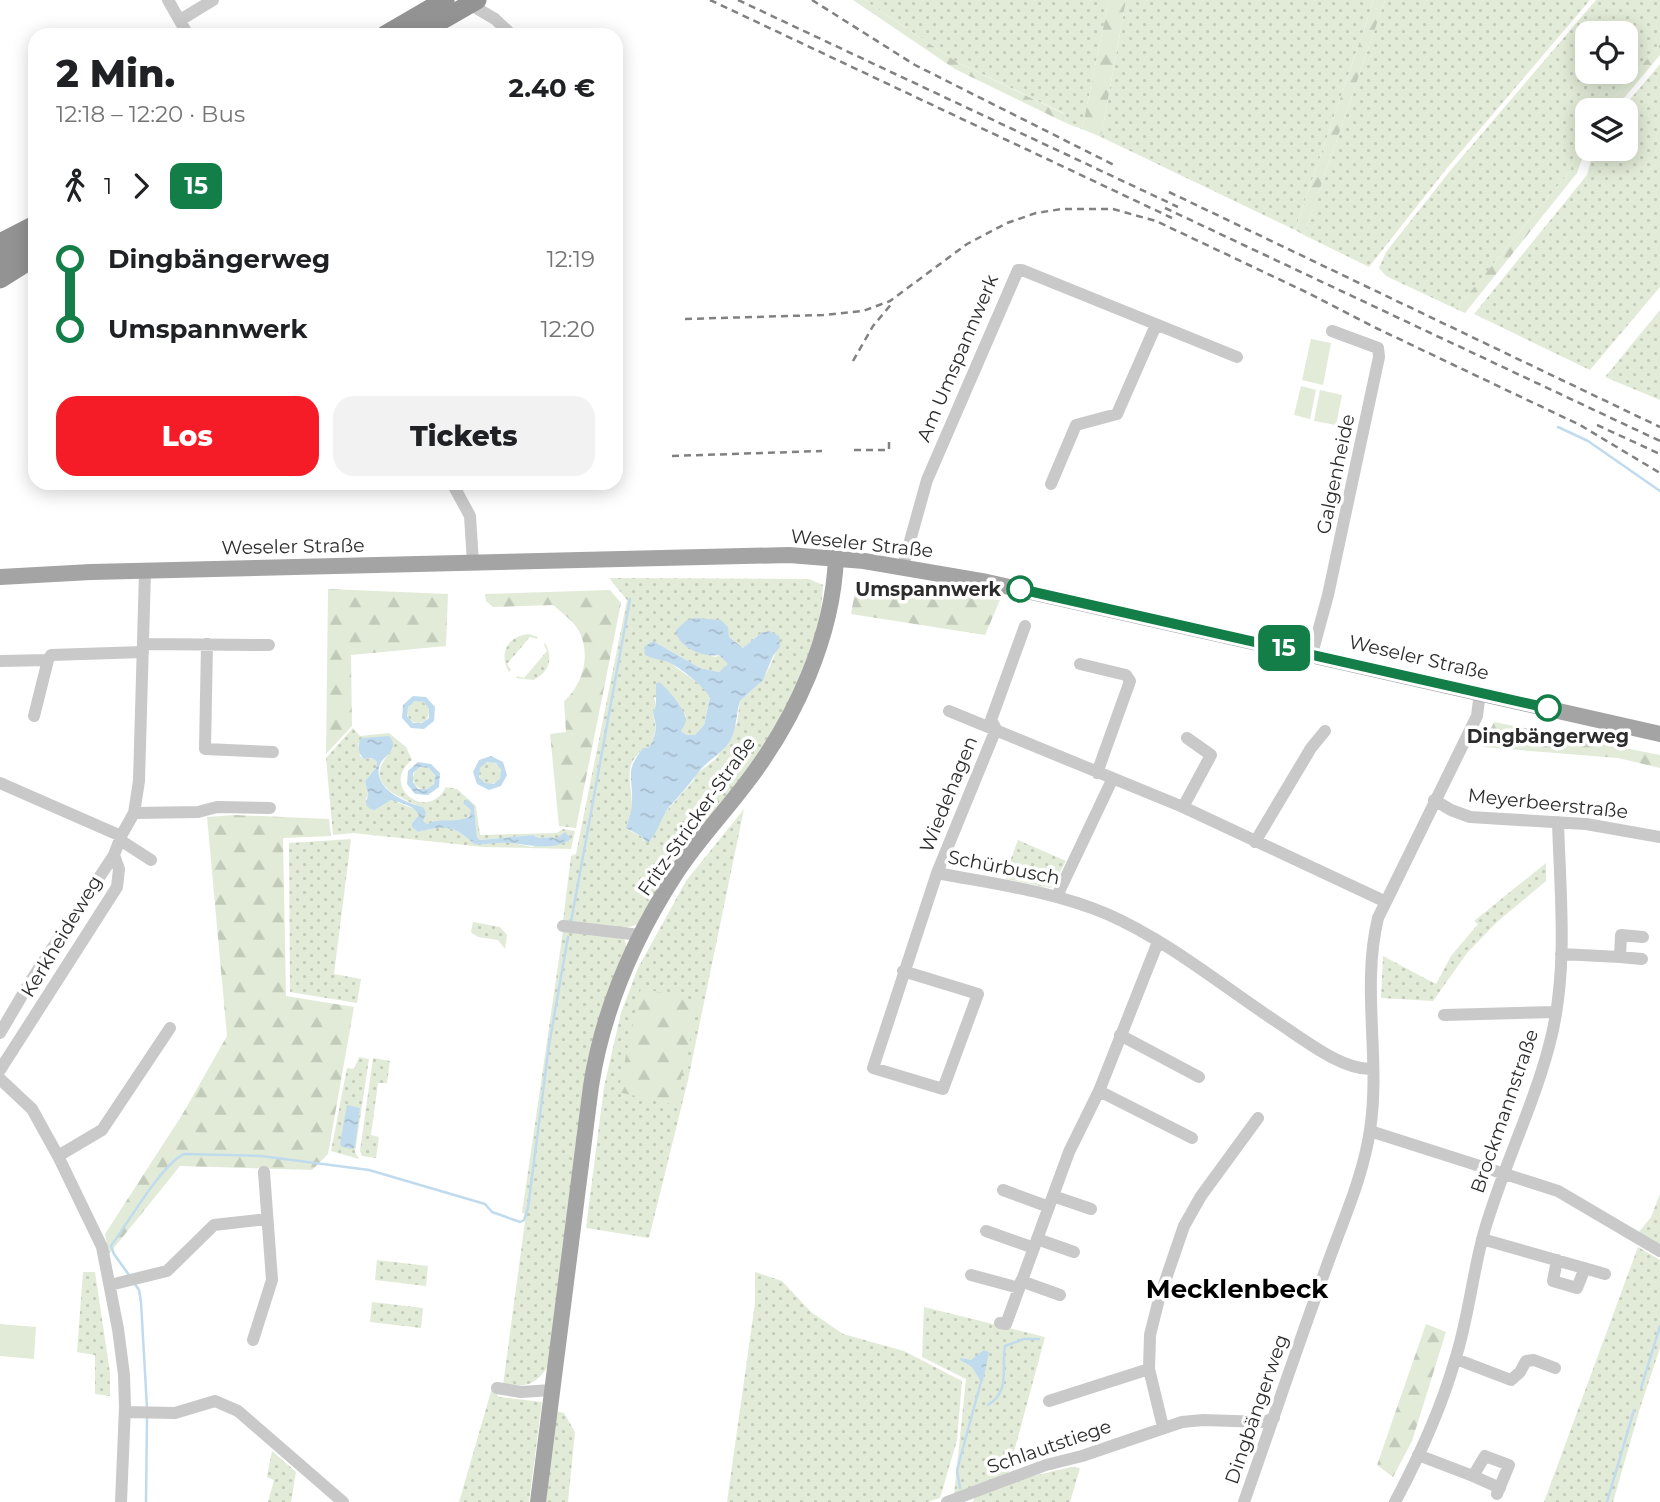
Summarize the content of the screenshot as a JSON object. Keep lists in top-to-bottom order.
{
  "streets": {
    "main road": ["Weseler Straße", "Fritz-Stricker-Straße"],
    "street": [
      "Am Umspannwerk",
      "Galgenheide",
      "Wiedehagen",
      "Meyerbeerstraße",
      "Schürbusch",
      "Kerkheideweg",
      "Brockmannstraße",
      "Dingbängerweg",
      "Schlautstiege"
    ]
  },
  "crossings": [
    ["Am Umspannwerk", "Weseler Straße"],
    ["Galgenheide", "Weseler Straße"],
    ["Weseler Straße", "Fritz-Stricker-Straße"],
    ["Weseler Straße", "Kerkheideweg"],
    ["Weseler Straße", "Dingbängerweg"],
    ["Wiedehagen", "Schürbusch"],
    ["Wiedehagen", "Dingbängerweg"],
    ["Meyerbeerstraße", "Brockmannstraße"],
    ["Meyerbeerstraße", "Dingbängerweg"],
    ["Schürbusch", "Dingbängerweg"],
    ["Dingbängerweg", "Schlautstiege"]
  ],
  "districts": ["Mecklenbeck"],
  "places": ["Umspannwerk", "Dingbängerweg"],
  "lines": ["bus line 15"],
  "page": {
    "on_map": "15",
    "heading": ["2 Min.", "12:18 – 12:20 · Bus", "2.40 €"],
    "legs": ["1", "15"],
    "list": [
      {
        "name": "Dingbängerweg",
        "value": "12:19"
      },
      {
        "name": "Umspannwerk",
        "value": "12:20"
      }
    ],
    "buttons": ["Los", "Tickets"]
  }
}
